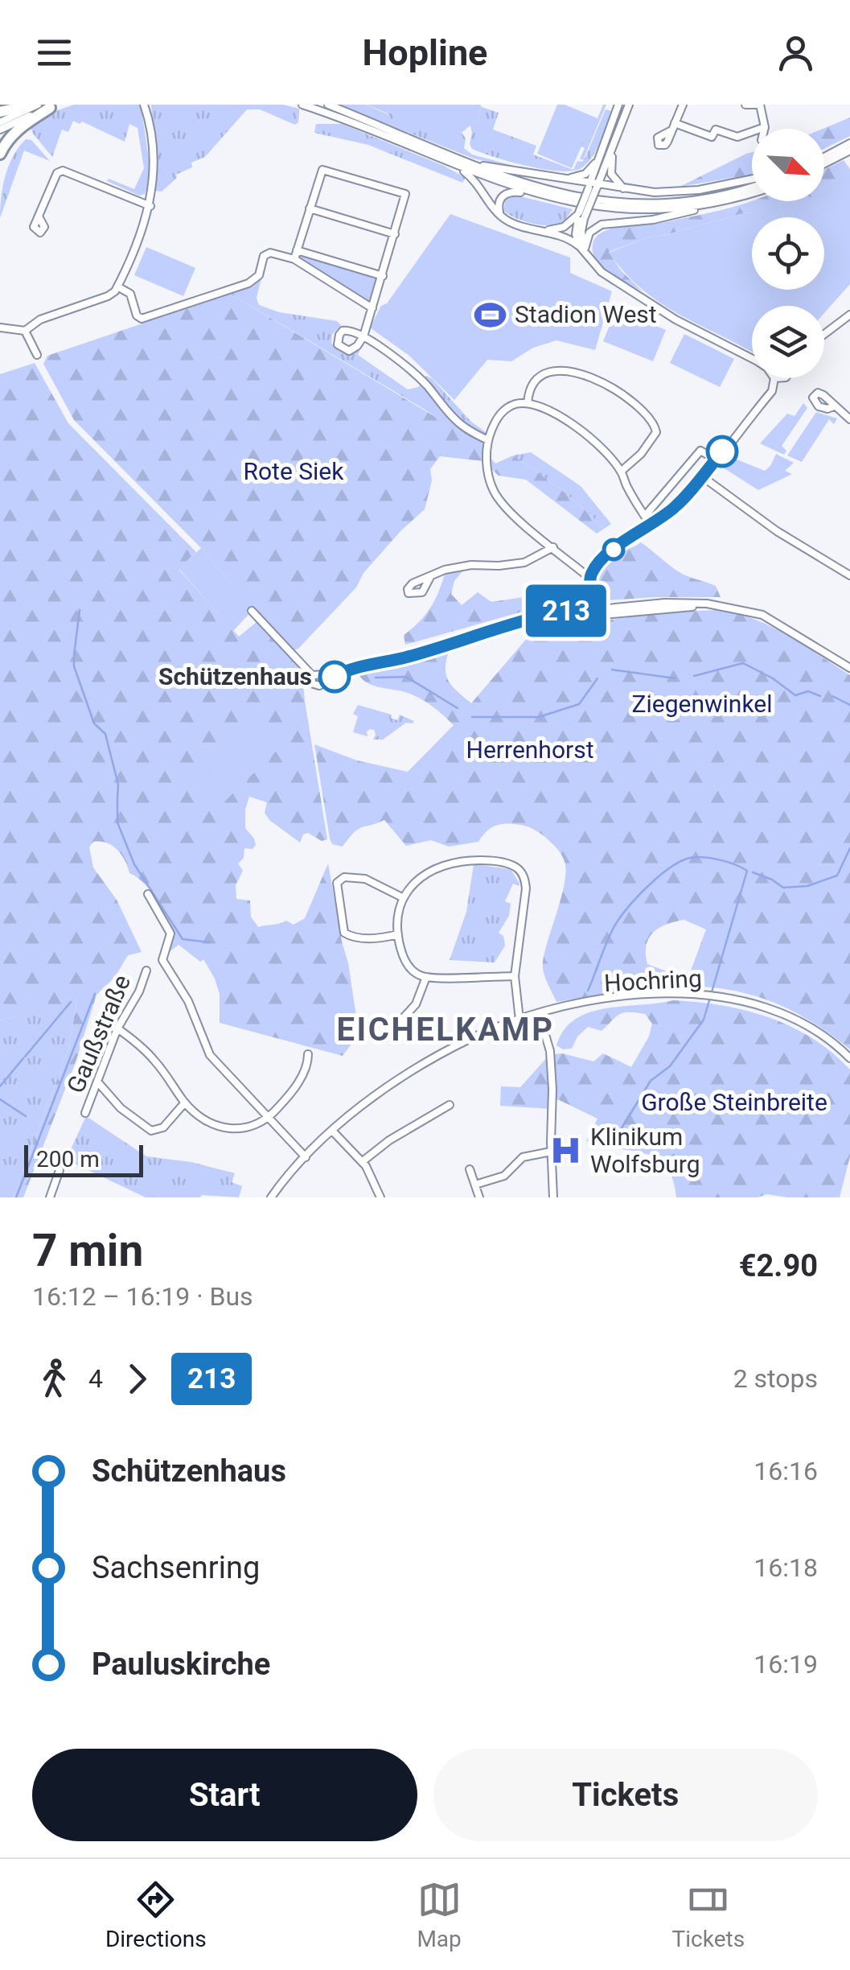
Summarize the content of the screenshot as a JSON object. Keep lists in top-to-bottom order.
{
  "streets": {
    "street": ["Hochring", "Gaußstraße"]
  },
  "districts": ["EICHELKAMP"],
  "parks": [
    "Rote Siek",
    "Ziegenwinkel",
    "Herrenhorst",
    "Große Steinbreite"
  ],
  "places": {
    "sports": ["Stadion West"],
    "other": ["Schützenhaus"],
    "hospital": ["Klinikum Wolfsburg"]
  },
  "lines": ["bus line 213"],
  "scale_bar": "200 m",
  "north": "bottom right",
  "page": {
    "header": "Hopline",
    "on_map": "213",
    "scale": "200 m",
    "heading": ["7 min", "16:12 – 16:19 · Bus", "€2.90"],
    "legs": ["4", "213", "2 stops"],
    "list": [
      {
        "name": "Schützenhaus",
        "value": "16:16"
      },
      {
        "name": "Sachsenring",
        "value": "16:18"
      },
      {
        "name": "Pauluskirche",
        "value": "16:19"
      }
    ],
    "buttons": ["Start", "Tickets"],
    "tabs": ["Directions", "Map", "Tickets"]
  }
}
